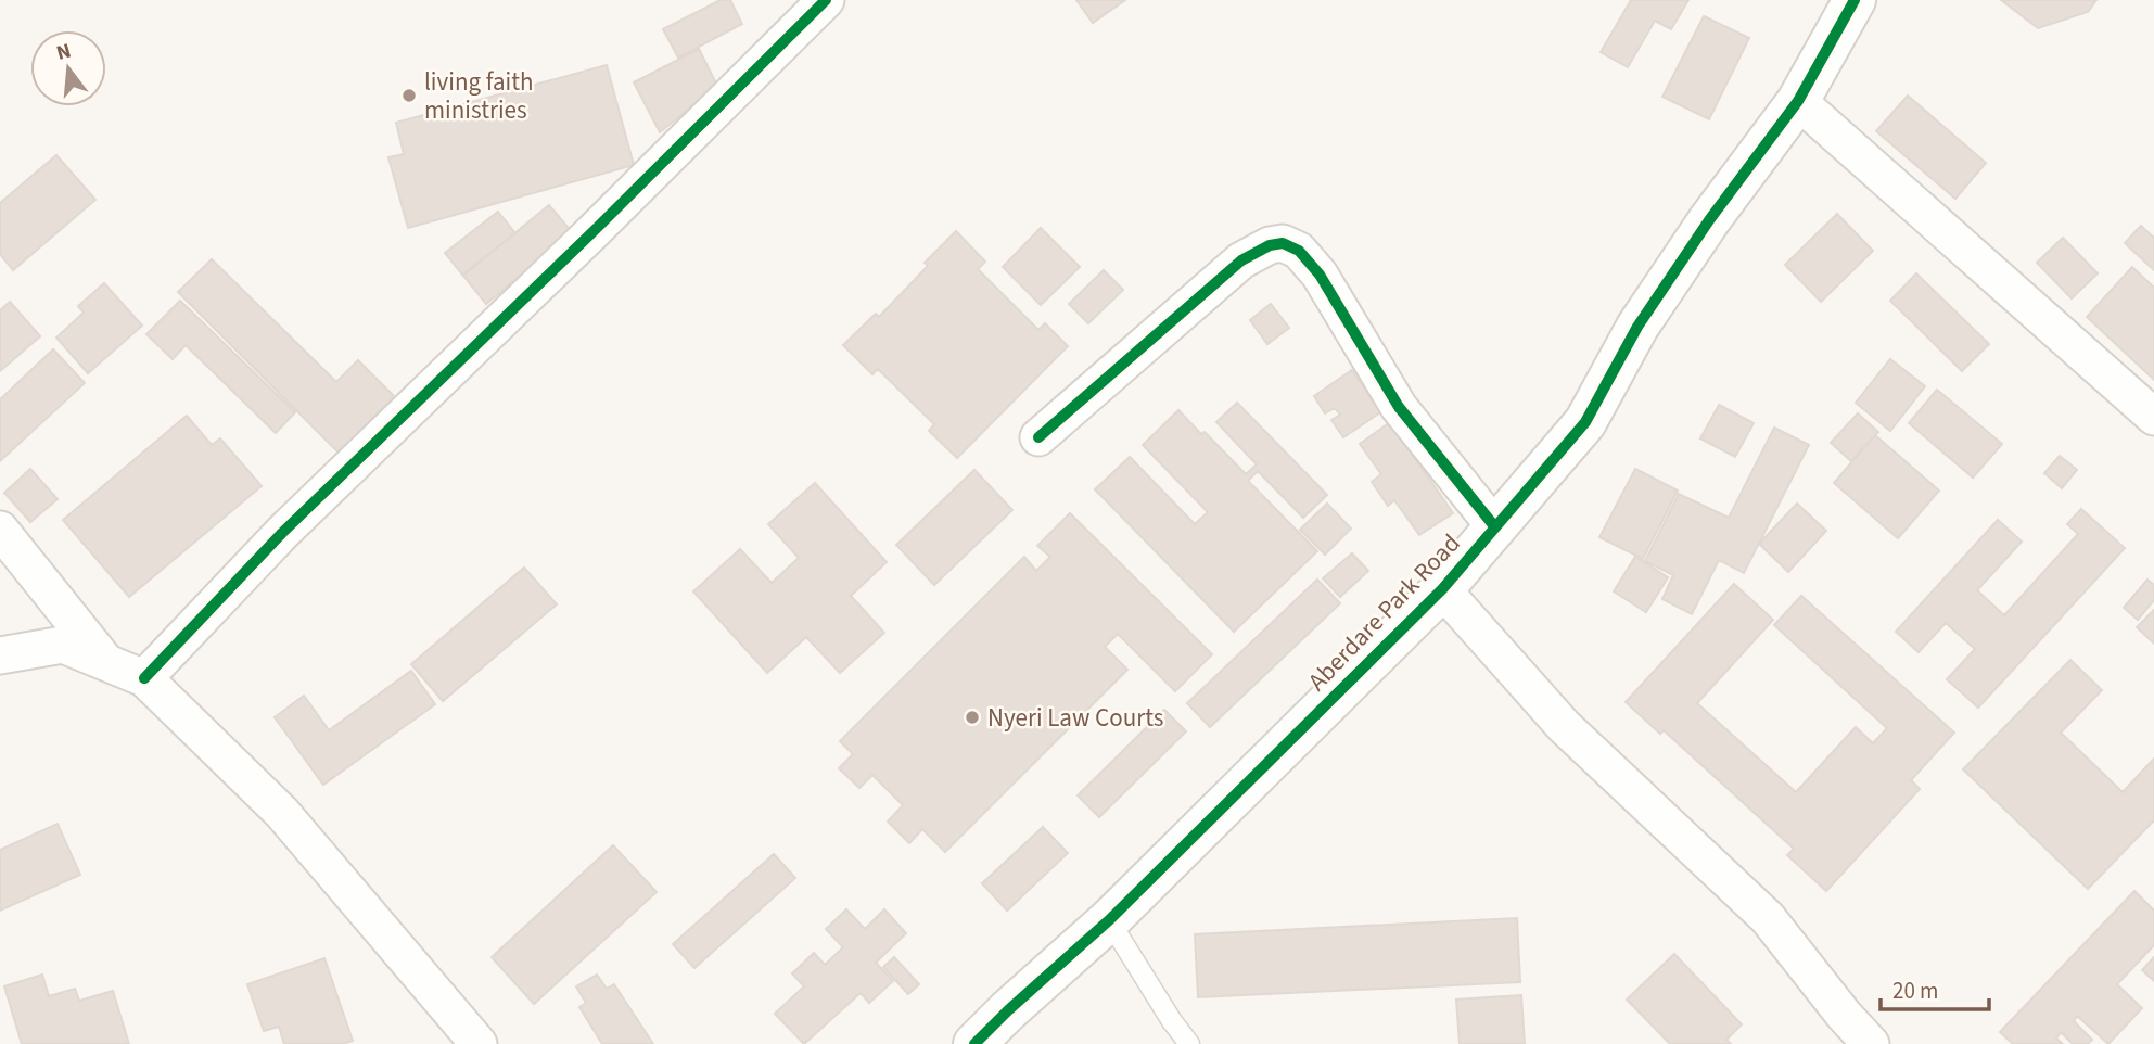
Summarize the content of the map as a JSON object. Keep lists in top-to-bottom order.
{
  "streets": {
    "street": ["Aberdare Park Road"]
  },
  "places": ["living faith ministries", "Nyeri Law Courts"],
  "scale_bar": "20 m",
  "north": "top"
}
